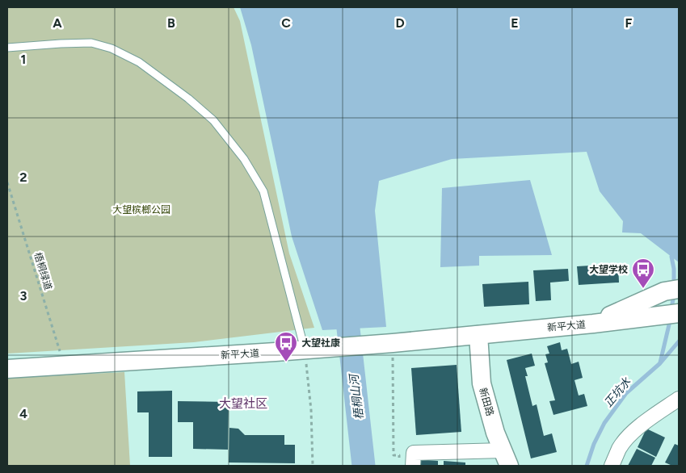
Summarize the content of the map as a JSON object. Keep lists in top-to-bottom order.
{
  "streets": {
    "street": ["新平大道", "新田路"],
    "path": ["梧桐绿道"]
  },
  "crossings": [
    ["梧桐绿道", "新平大道"],
    ["新平大道", "新田路"]
  ],
  "districts": ["大望社区"],
  "water": ["正坑水", "梧桐山河"],
  "parks": ["大望槟榔公园"],
  "places": {
    "bus stop": ["大望学校", "大望社康"]
  },
  "grid": {
    "columns": [
      "A",
      "B",
      "C",
      "D",
      "E",
      "F"
    ],
    "rows": [
      "1",
      "2",
      "3",
      "4"
    ]
  }
}
